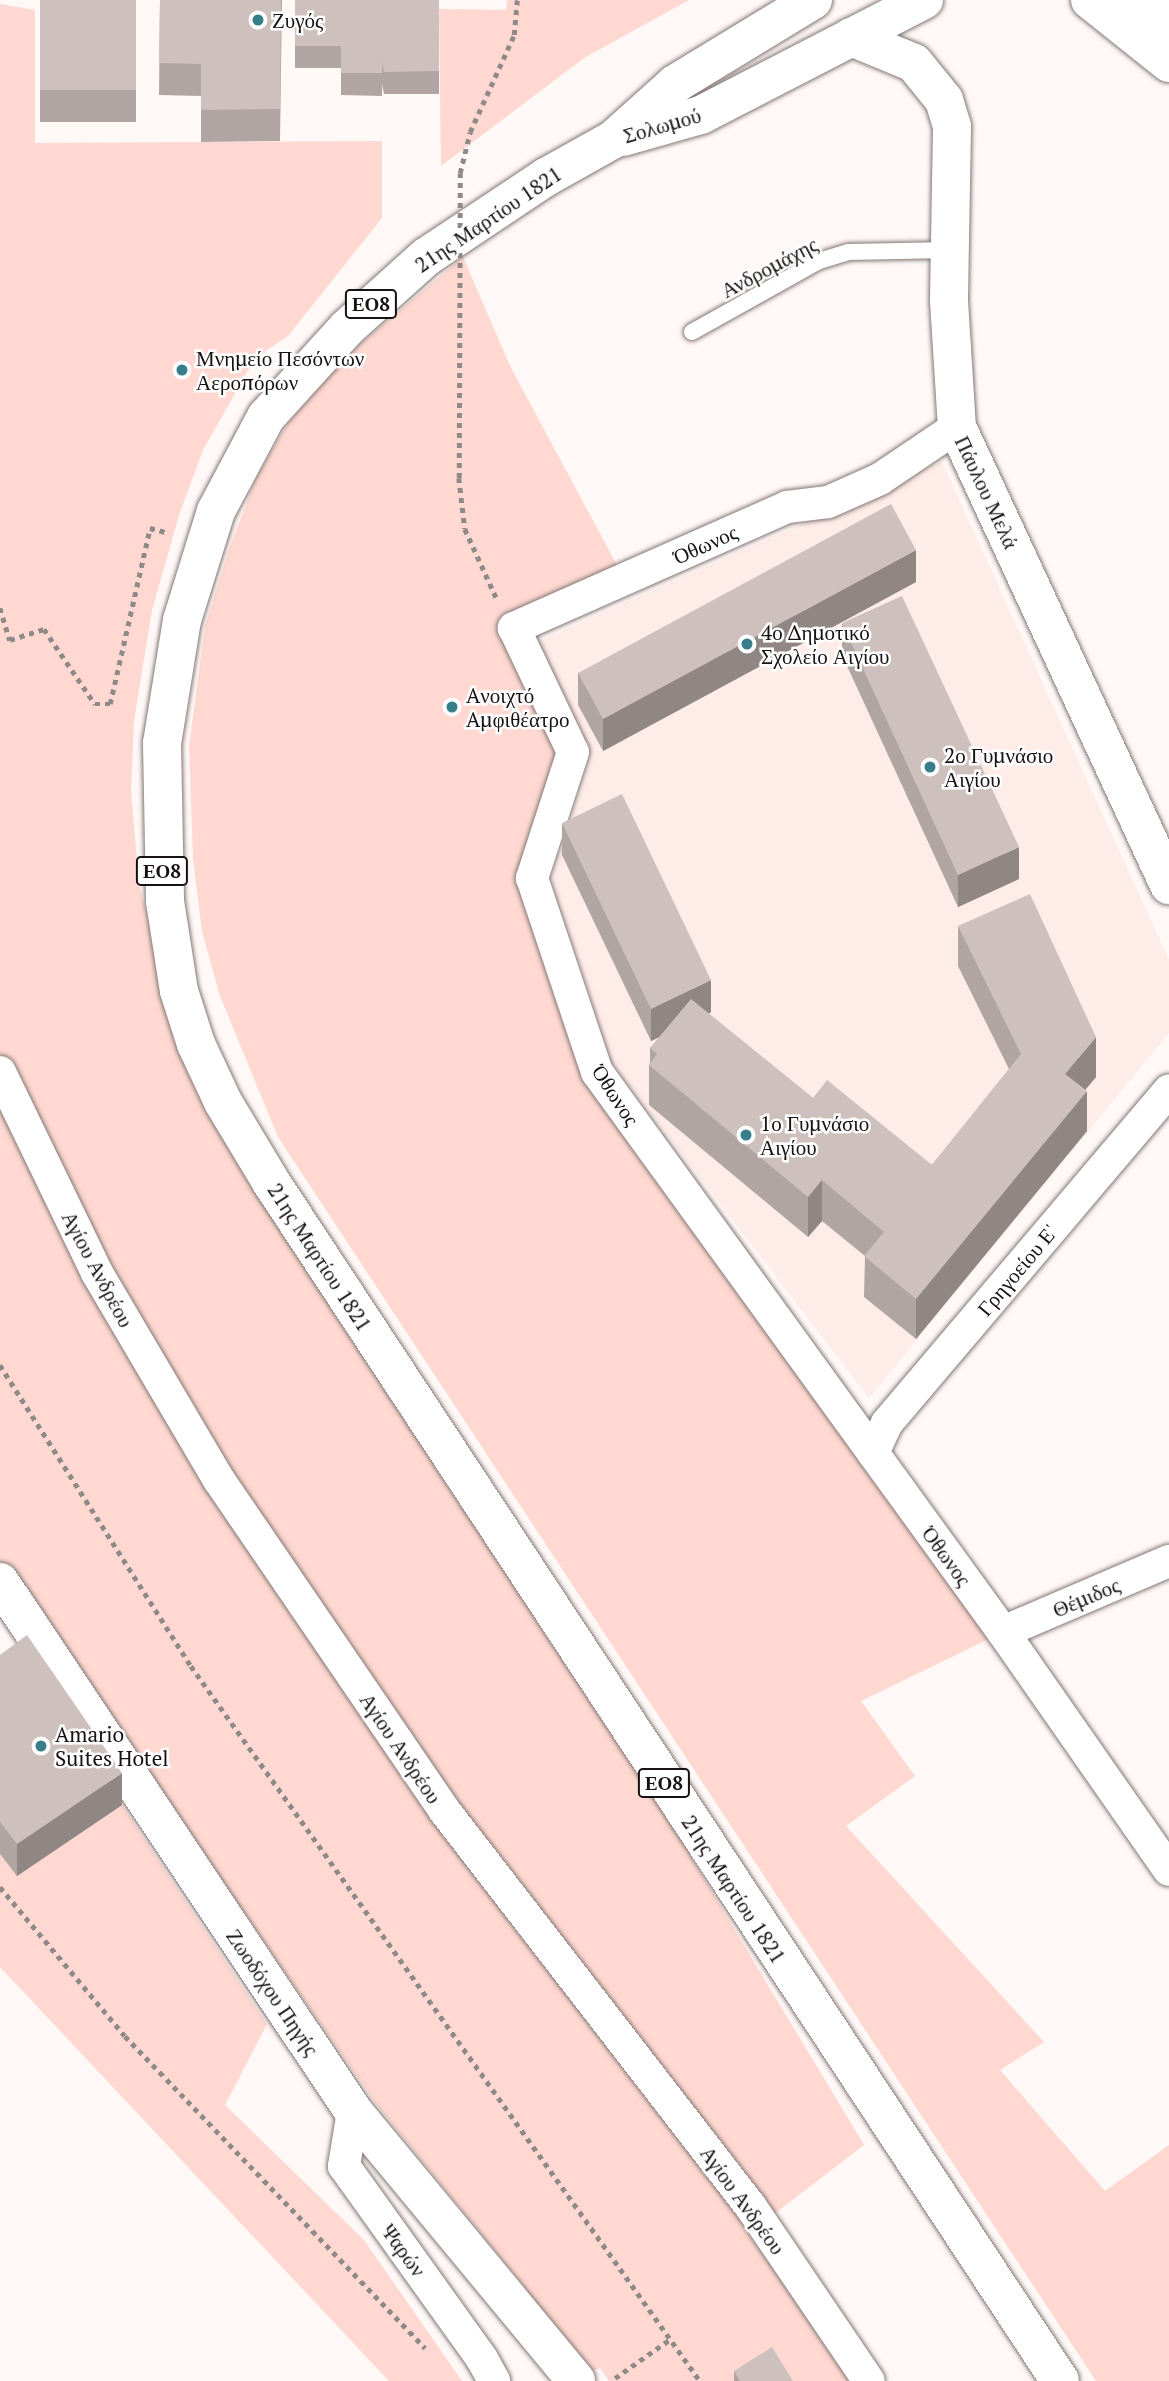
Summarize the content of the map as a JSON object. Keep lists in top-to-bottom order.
{
  "streets": {
    "main road": [
      "Σολωμού",
      "21ης Μαρτίου 1821",
      "ΕΟ8",
      "Πάυλου Μελά",
      "Ζωοδόχου Πηγής"
    ],
    "street": [
      "Όθωνος",
      "Αγίου Ανδρέου",
      "Γρηγοείου Ε'",
      "Θέμιδος",
      "Ψαρών"
    ],
    "lane": ["Ανδρομάχης"]
  },
  "crossings": [
    ["Σολωμού", "21ης Μαρτίου 1821"],
    ["Σολωμού", "Πάυλου Μελά"],
    ["Ανδρομάχης", "Πάυλου Μελά"],
    ["Πάυλου Μελά", "Όθωνος"],
    ["Όθωνος", "Γρηγοείου Ε'"],
    ["Όθωνος", "Θέμιδος"],
    ["Ζωοδόχου Πηγής", "Ψαρών"]
  ],
  "places": [
    "Ζυγός",
    "Μνημείο Πεσόντων Αεροπόρων",
    "4ο Δημοτικό Σχολείο Αιγίου",
    "Aνοιχτό Aμφιθέατρο",
    "2ο Γυμνάσιο Αιγίου",
    "1ο Γυμνάσιο Αιγίου",
    "Amario Suites Hotel"
  ]
}
